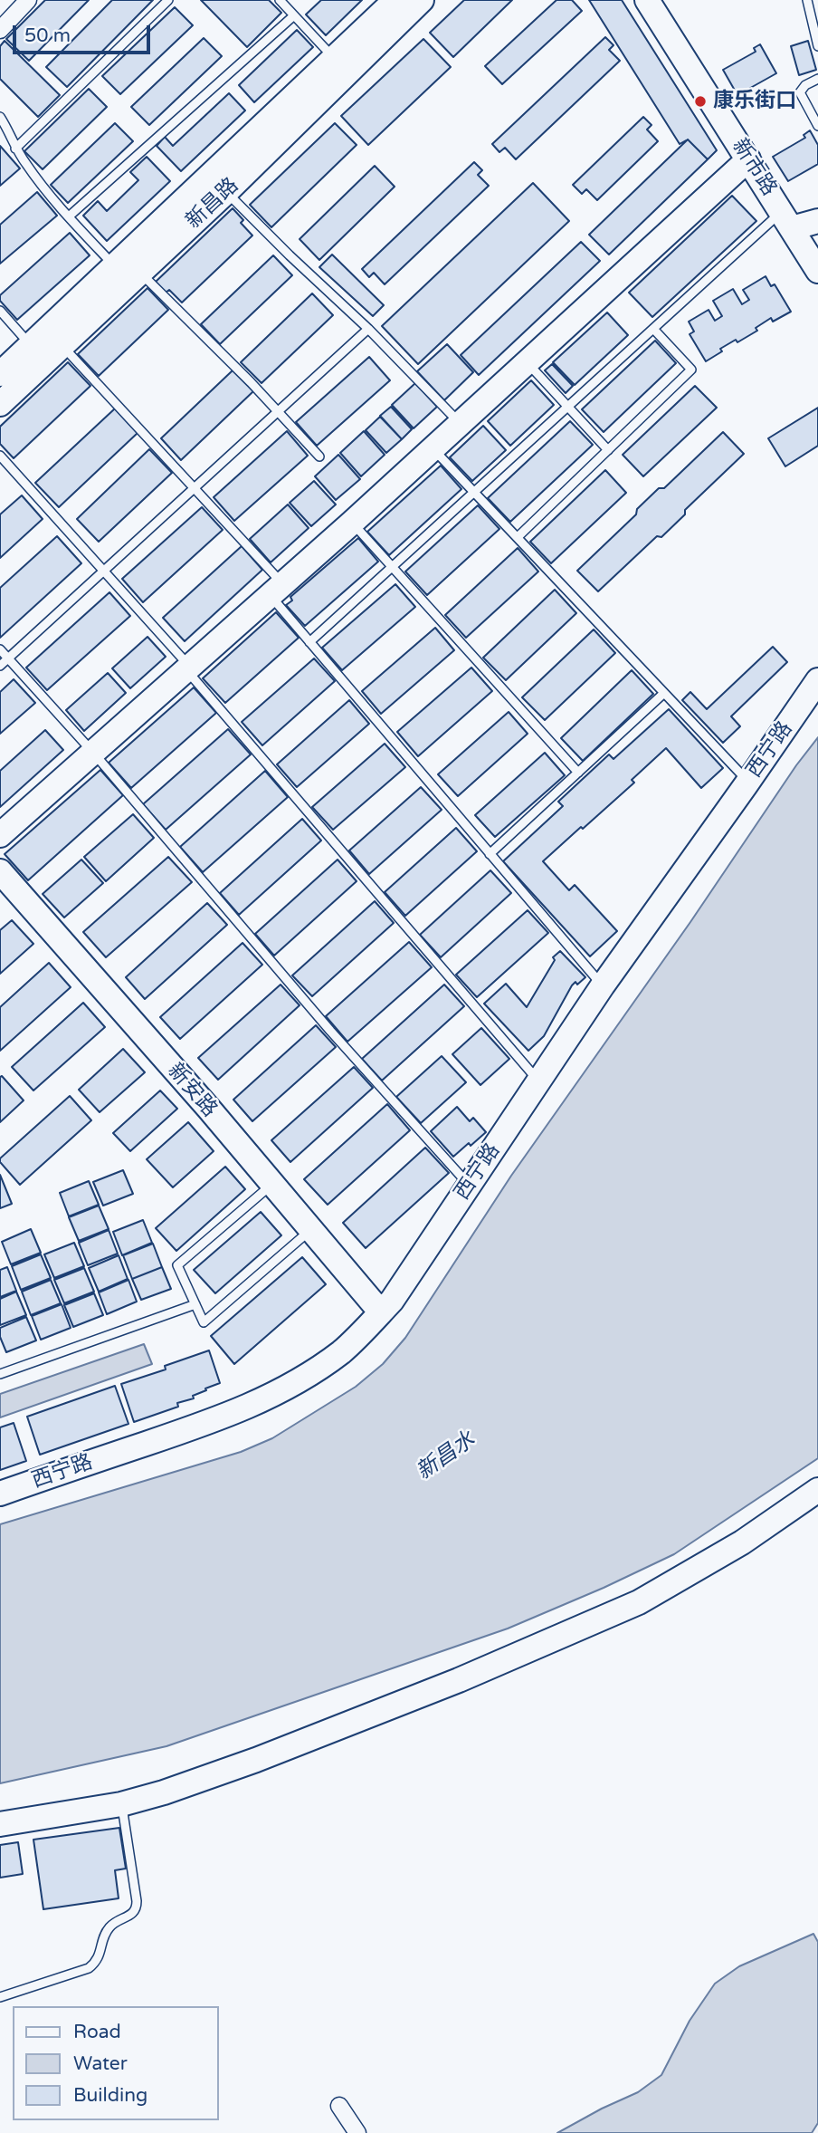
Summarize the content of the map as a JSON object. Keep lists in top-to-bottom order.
{
  "streets": {
    "street": [
      "新市路",
      "新昌路",
      "西宁路",
      "新安路"
    ]
  },
  "crossings": [
    ["西宁路", "新安路"]
  ],
  "water": ["新昌水"],
  "places": ["康乐街口"],
  "legend": ["Road", "Water", "Building"],
  "scale_bar": "50 m"
}
